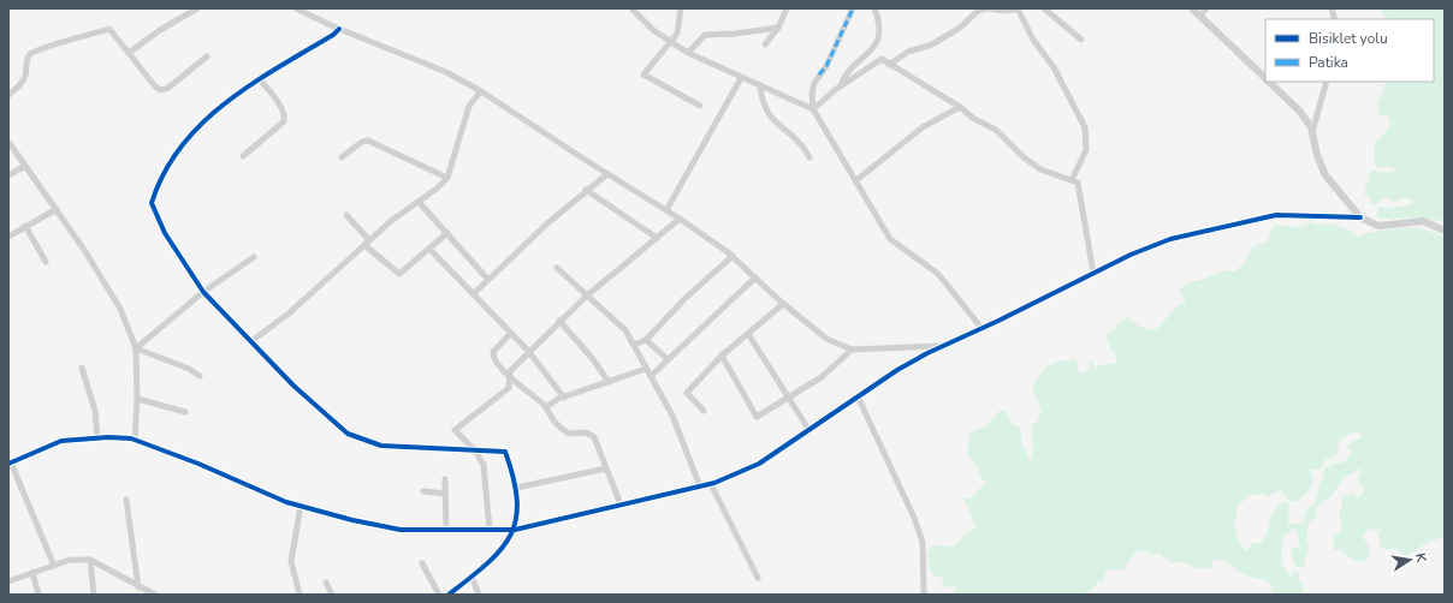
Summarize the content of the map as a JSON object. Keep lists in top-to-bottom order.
{
  "legend": ["Bisiklet yolu", "Patika"],
  "north": "right"
}
